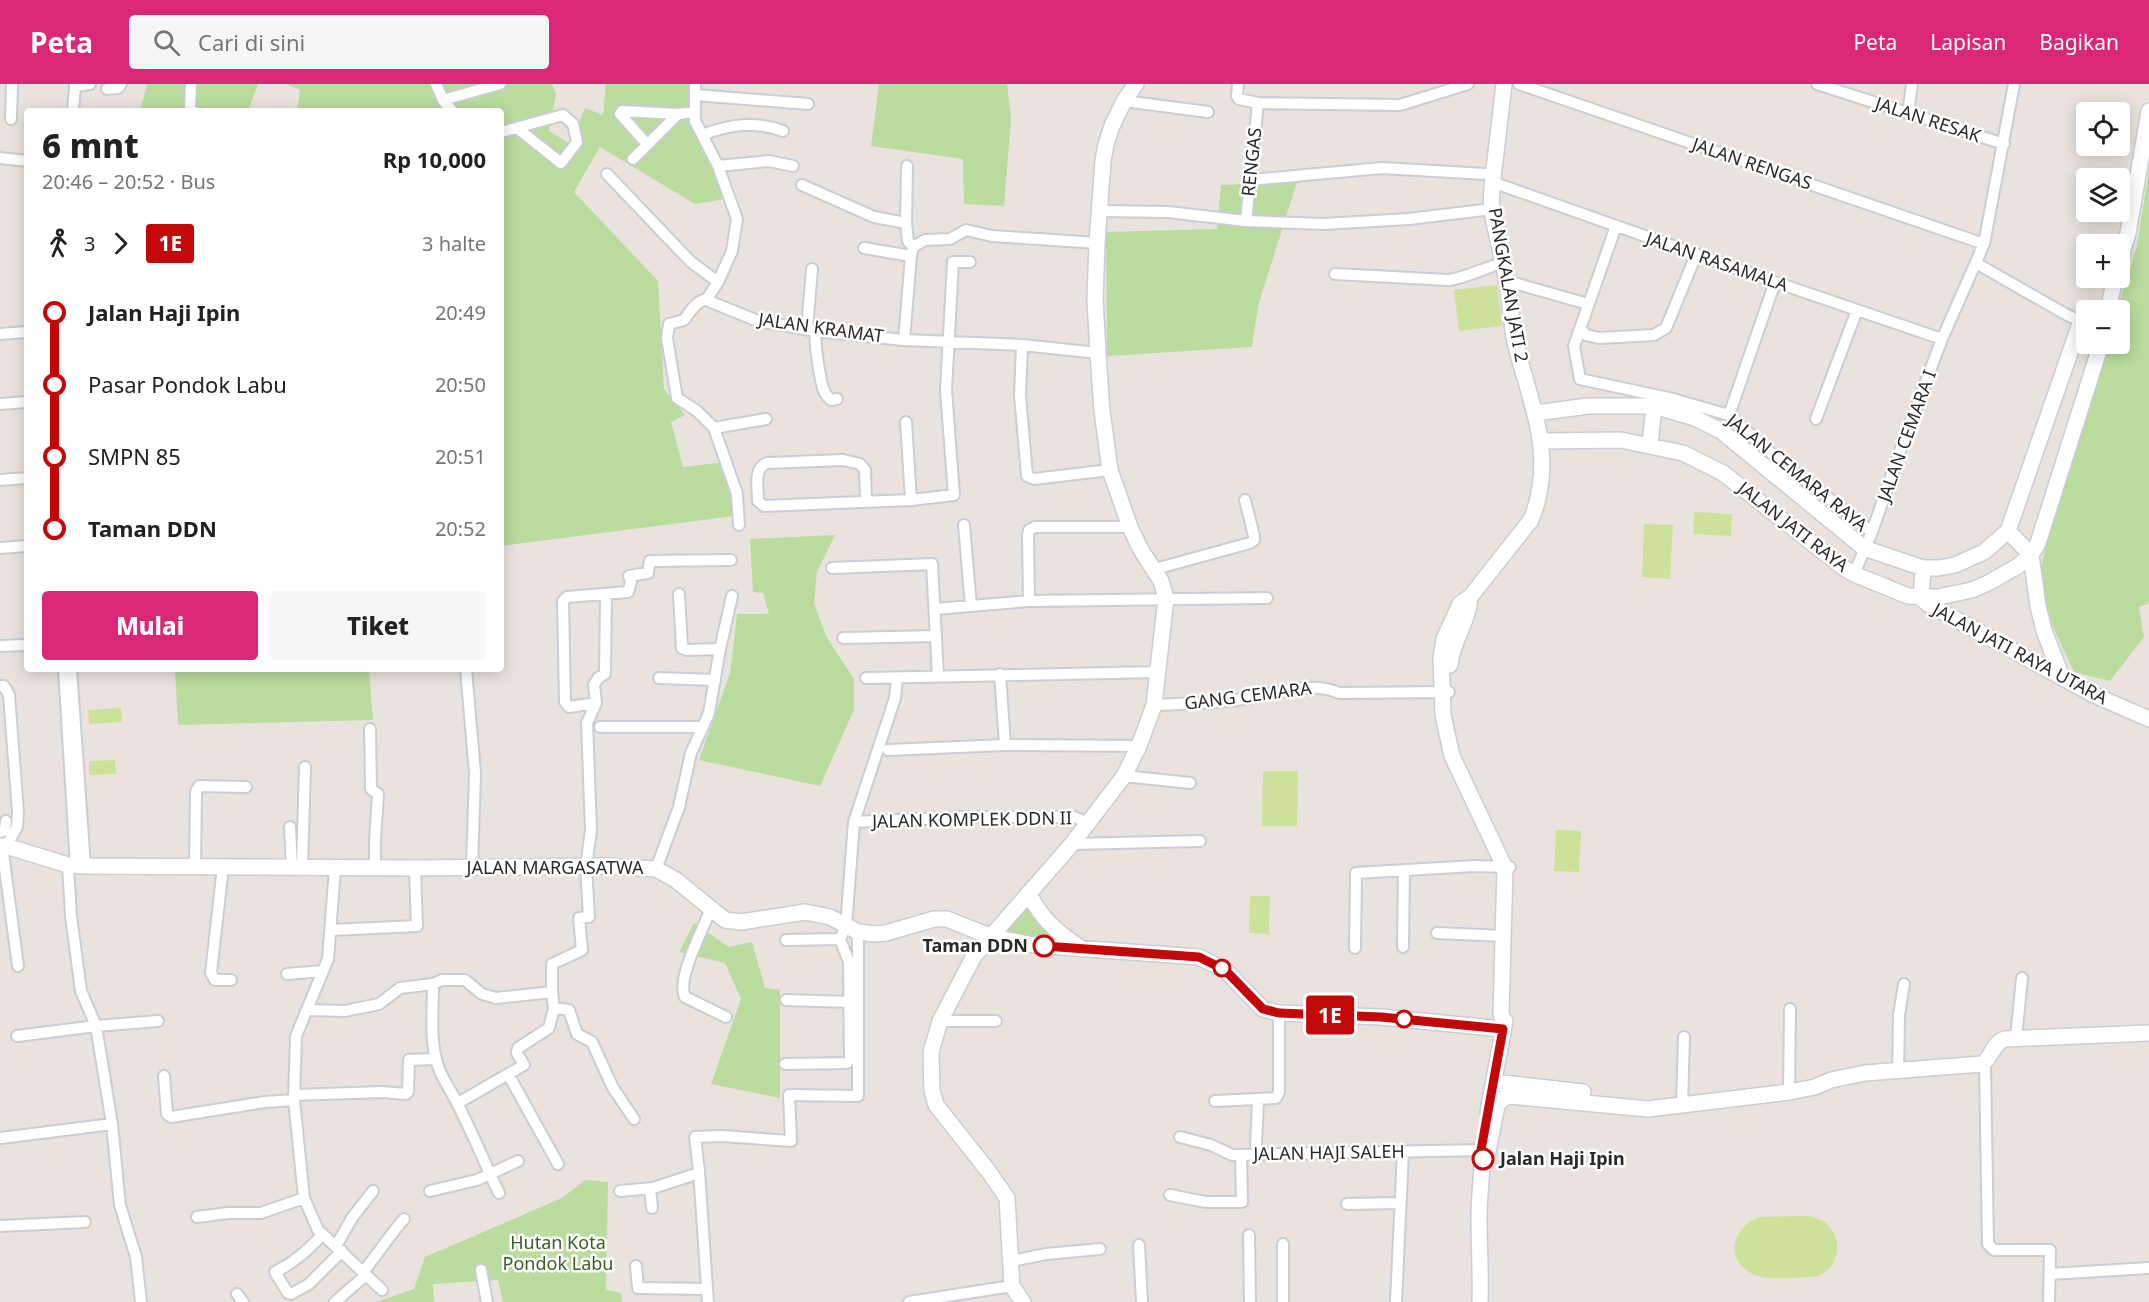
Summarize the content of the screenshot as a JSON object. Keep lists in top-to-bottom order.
{
  "streets": {
    "main road": [
      "PANGKALAN JATI 2",
      "JALAN JATI RAYA",
      "JALAN JATI RAYA UTARA",
      "JALAN MARGASATWA"
    ],
    "street": [
      "JALAN RESAK",
      "RENGAS",
      "JALAN RENGAS",
      "JALAN RASAMALA",
      "JALAN KRAMAT",
      "JALAN CEMARA I",
      "JALAN CEMARA RAYA",
      "GANG CEMARA",
      "JALAN KOMPLEK DDN II",
      "JALAN HAJI SALEH"
    ]
  },
  "crossings": [
    ["JALAN RESAK", "JALAN CEMARA I"],
    ["RENGAS", "JALAN RASAMALA"],
    ["JALAN RENGAS", "JALAN CEMARA I"],
    ["JALAN RASAMALA", "PANGKALAN JATI 2"],
    ["JALAN RASAMALA", "JALAN CEMARA I"],
    ["JALAN RASAMALA", "JALAN CEMARA RAYA"],
    ["PANGKALAN JATI 2", "JALAN JATI RAYA"],
    ["PANGKALAN JATI 2", "GANG CEMARA"],
    ["JALAN CEMARA I", "JALAN CEMARA RAYA"],
    ["JALAN CEMARA RAYA", "JALAN JATI RAYA"],
    ["JALAN JATI RAYA", "JALAN JATI RAYA UTARA"],
    ["JALAN KOMPLEK DDN II", "JALAN MARGASATWA"]
  ],
  "parks": ["Hutan Kota Pondok Labu"],
  "places": ["Taman DDN", "Jalan Haji Ipin"],
  "lines": ["bus line 1E"],
  "page": {
    "header": "Peta",
    "search": "Cari di sini",
    "nav": ["Peta", "Lapisan", "Bagikan"],
    "on_map": "1E",
    "map_buttons": ["+", "−"],
    "heading": ["6 mnt", "20:46 – 20:52 · Bus", "Rp 10,000"],
    "legs": ["3", "1E", "3 halte"],
    "list": [
      {
        "name": "Jalan Haji Ipin",
        "value": "20:49"
      },
      {
        "name": "Pasar Pondok Labu",
        "value": "20:50"
      },
      {
        "name": "SMPN 85",
        "value": "20:51"
      },
      {
        "name": "Taman DDN",
        "value": "20:52"
      }
    ],
    "buttons": ["Mulai", "Tiket"]
  }
}
